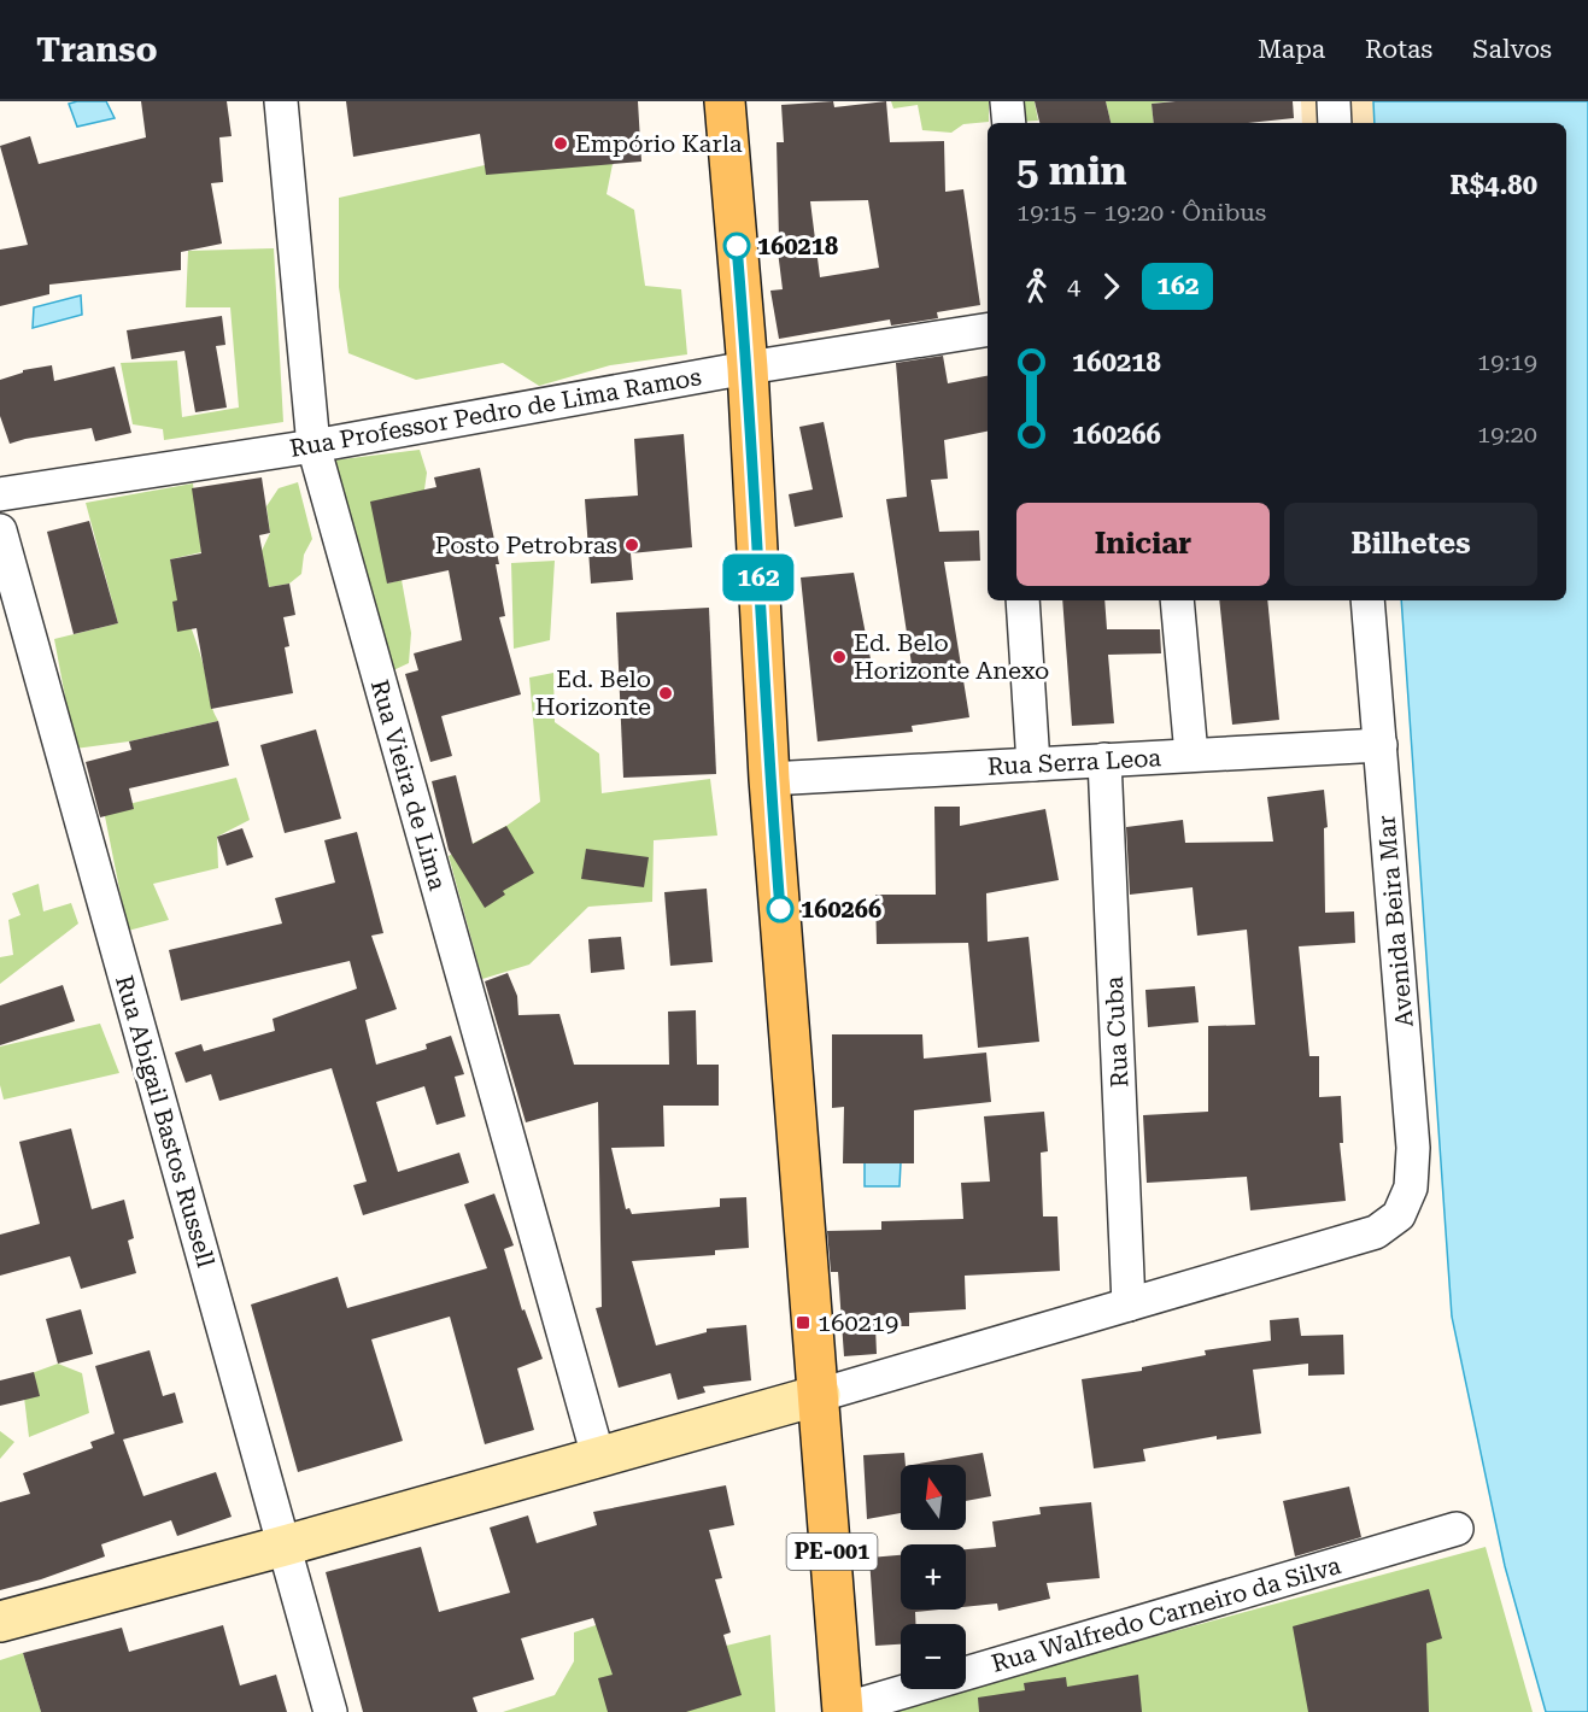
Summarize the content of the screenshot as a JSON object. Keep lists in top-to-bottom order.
{
  "streets": {
    "main road": ["PE-001"],
    "street": [
      "Rua Professor Pedro de Lima Ramos",
      "Rua Serra Leoa",
      "Rua Vieira de Lima",
      "Avenida Beira Mar",
      "Rua Cuba",
      "Rua Abigail Bastos Russell",
      "Rua Walfredo Carneiro da Silva"
    ]
  },
  "crossings": [
    ["Rua Professor Pedro de Lima Ramos", "Rua Vieira de Lima"],
    ["Rua Professor Pedro de Lima Ramos", "PE-001"],
    ["Rua Serra Leoa", "Avenida Beira Mar"],
    ["Rua Serra Leoa", "Rua Cuba"],
    ["Rua Serra Leoa", "PE-001"],
    ["Avenida Beira Mar", "Rua Cuba"],
    ["PE-001", "Rua Walfredo Carneiro da Silva"]
  ],
  "places": {
    "other": [
      "Empório Karla",
      "160218",
      "Posto Petrobras",
      "Ed. Belo Horizonte Anexo",
      "Ed. Belo Horizonte",
      "160266"
    ],
    "transit": ["160219"]
  },
  "lines": ["bus line 162"],
  "north": "top",
  "page": {
    "header": "Transo",
    "nav": ["Mapa", "Rotas", "Salvos"],
    "on_map": "162",
    "heading": ["5 min", "19:15 – 19:20 · Ônibus", "R$4.80"],
    "legs": ["4", "162"],
    "list": [
      {
        "name": "160218",
        "value": "19:19"
      },
      {
        "name": "160266",
        "value": "19:20"
      }
    ],
    "buttons": ["Iniciar", "Bilhetes"],
    "map_buttons": ["+", "−"]
  }
}
